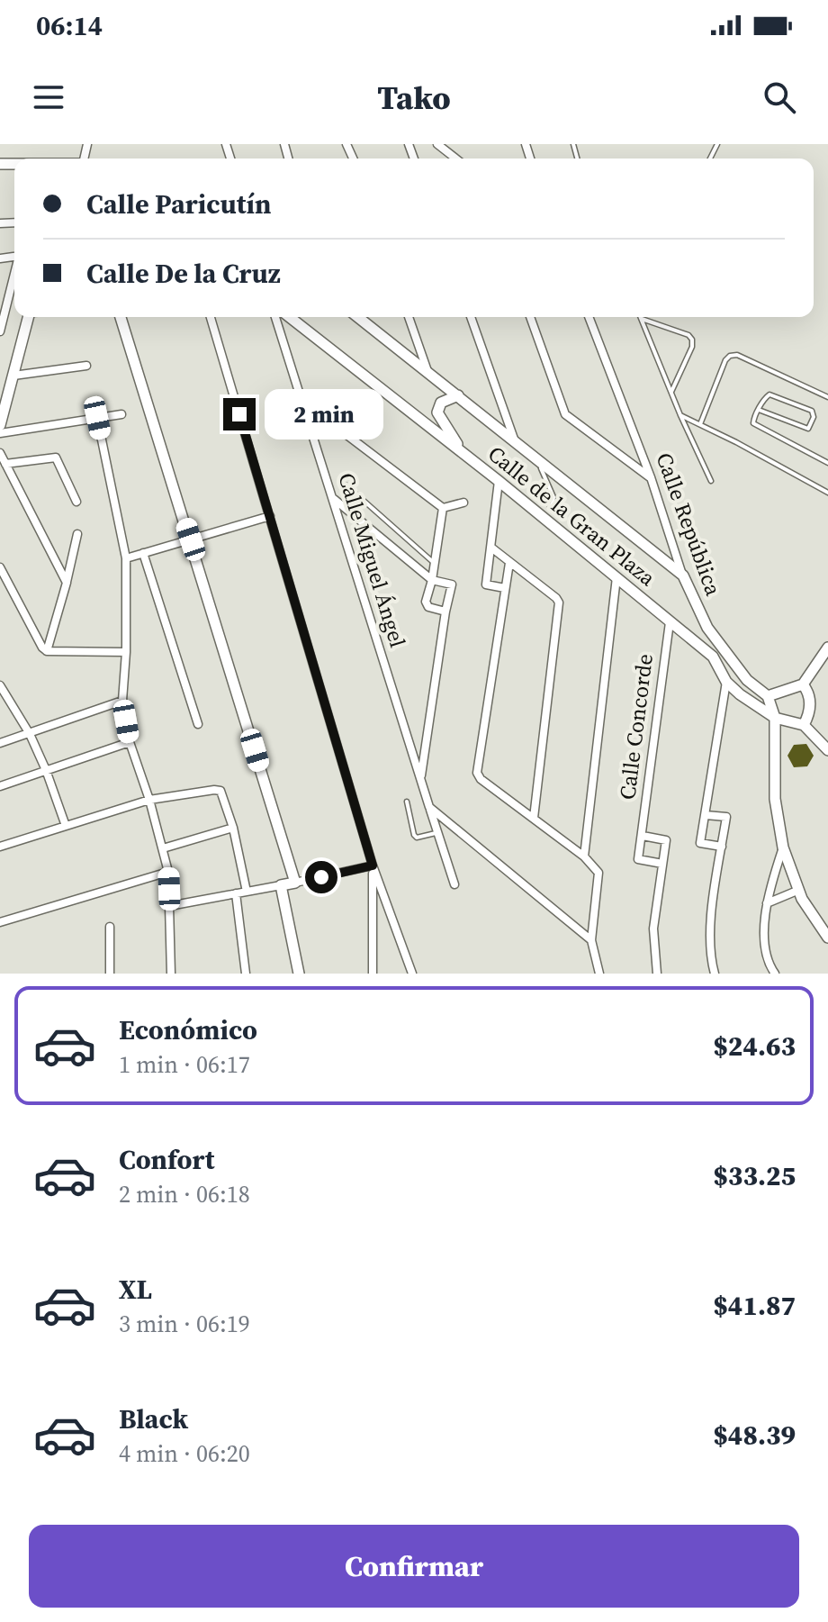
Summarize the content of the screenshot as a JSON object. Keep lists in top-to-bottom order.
{
  "streets": {
    "street": [
      "Calle de la Gran Plaza",
      "Calle República",
      "Calle Miguel Ángel",
      "Calle Concorde"
    ]
  },
  "crossings": [
    ["Calle de la Gran Plaza", "Calle República"],
    ["Calle de la Gran Plaza", "Calle Concorde"]
  ],
  "page": {
    "status": "06:14",
    "header": "Tako",
    "banner": ["Calle Paricutín", "Calle De la Cruz"],
    "bubble": "2 min",
    "list": [
      {
        "name": "Económico",
        "note": "1 min · 06:17",
        "value": "$24.63"
      },
      {
        "name": "Confort",
        "note": "2 min · 06:18",
        "value": "$33.25"
      },
      {
        "name": "XL",
        "note": "3 min · 06:19",
        "value": "$41.87"
      },
      {
        "name": "Black",
        "note": "4 min · 06:20",
        "value": "$48.39"
      }
    ],
    "buttons": "Confirmar"
  }
}
